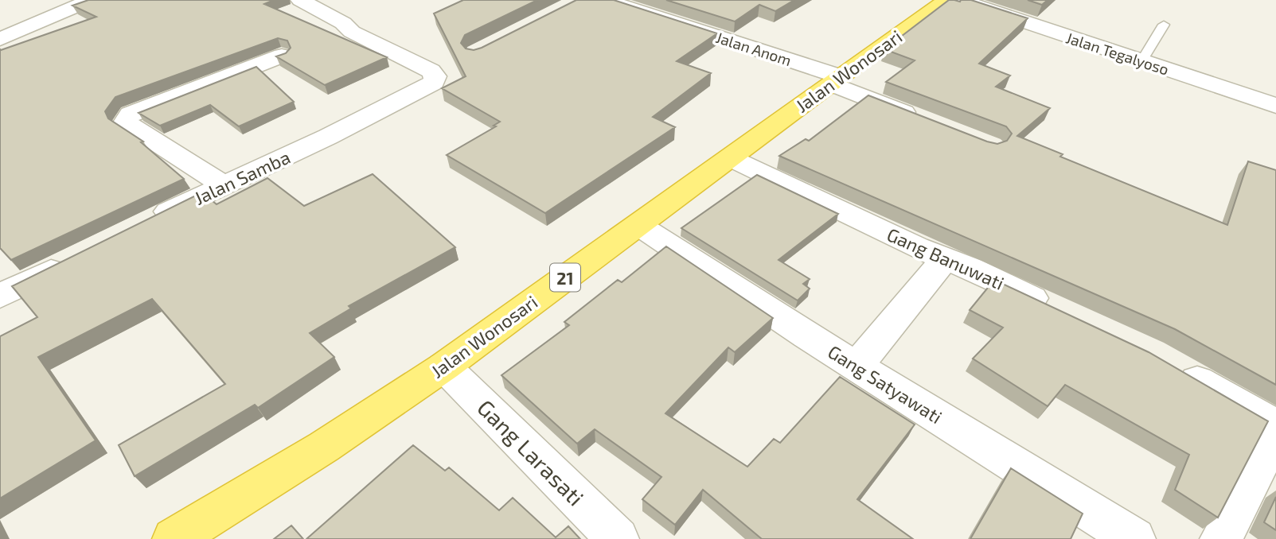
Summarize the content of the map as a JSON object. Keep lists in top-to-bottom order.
{
  "streets": {
    "highway": ["Jalan Wonosari", "21"],
    "street": [
      "Jalan Anom",
      "Jalan Tegalyoso",
      "Jalan Samba",
      "Gang Banuwati",
      "Gang Satyawati",
      "Gang Larasati"
    ]
  },
  "crossings": [
    ["Jalan Anom", "Jalan Wonosari"],
    ["Jalan Wonosari", "Gang Banuwati"],
    ["Jalan Wonosari", "Gang Satyawati"],
    ["Jalan Wonosari", "Gang Larasati"]
  ]
}
